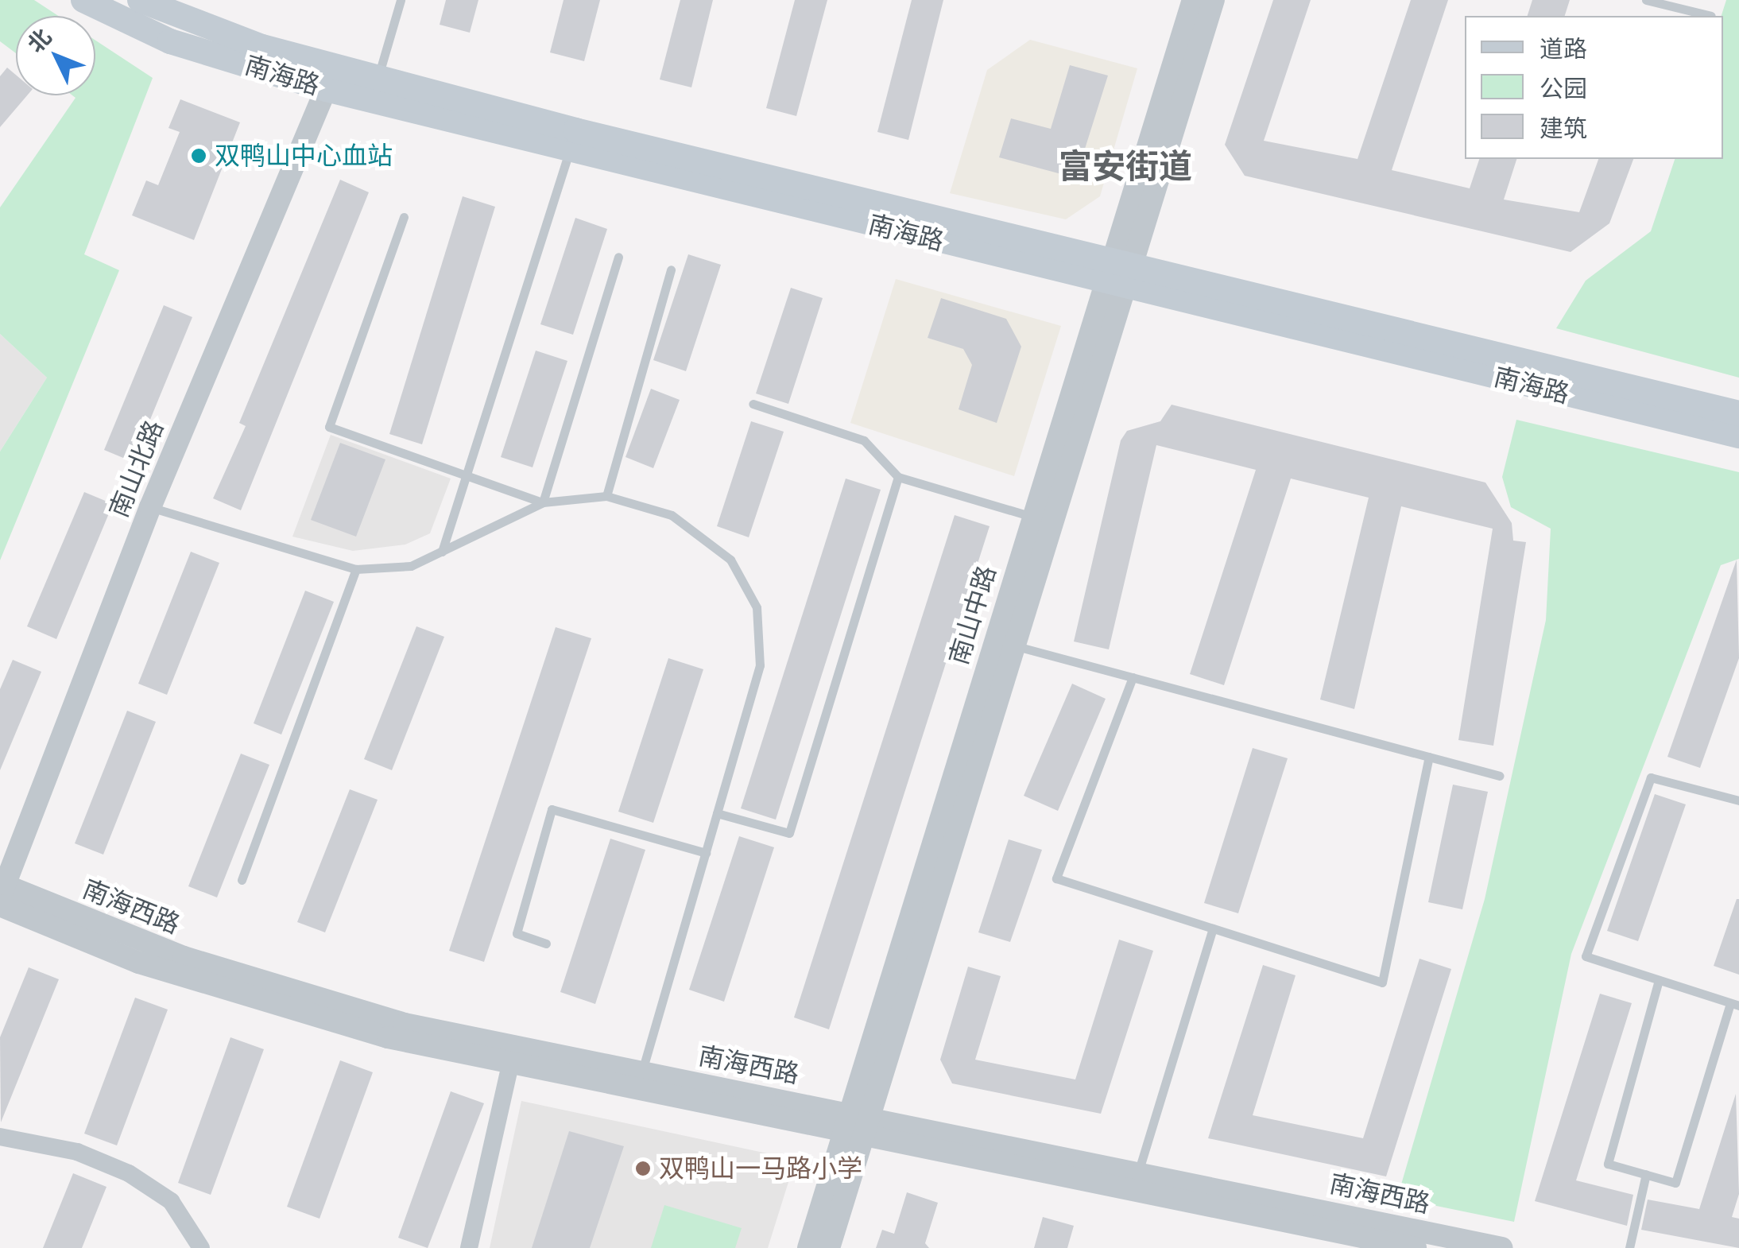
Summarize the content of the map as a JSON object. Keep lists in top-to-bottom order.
{
  "streets": {
    "main road": ["南海路"],
    "street": ["南山北路", "南山中路", "南海西路"]
  },
  "crossings": [
    ["南海路", "南山北路"],
    ["南海路", "南山中路"],
    ["南山北路", "南海西路"],
    ["南山中路", "南海西路"]
  ],
  "districts": ["富安街道"],
  "places": ["双鸭山中心血站", "双鸭山一马路小学"],
  "legend": ["道路", "公园", "建筑"],
  "north": "top left"
}
